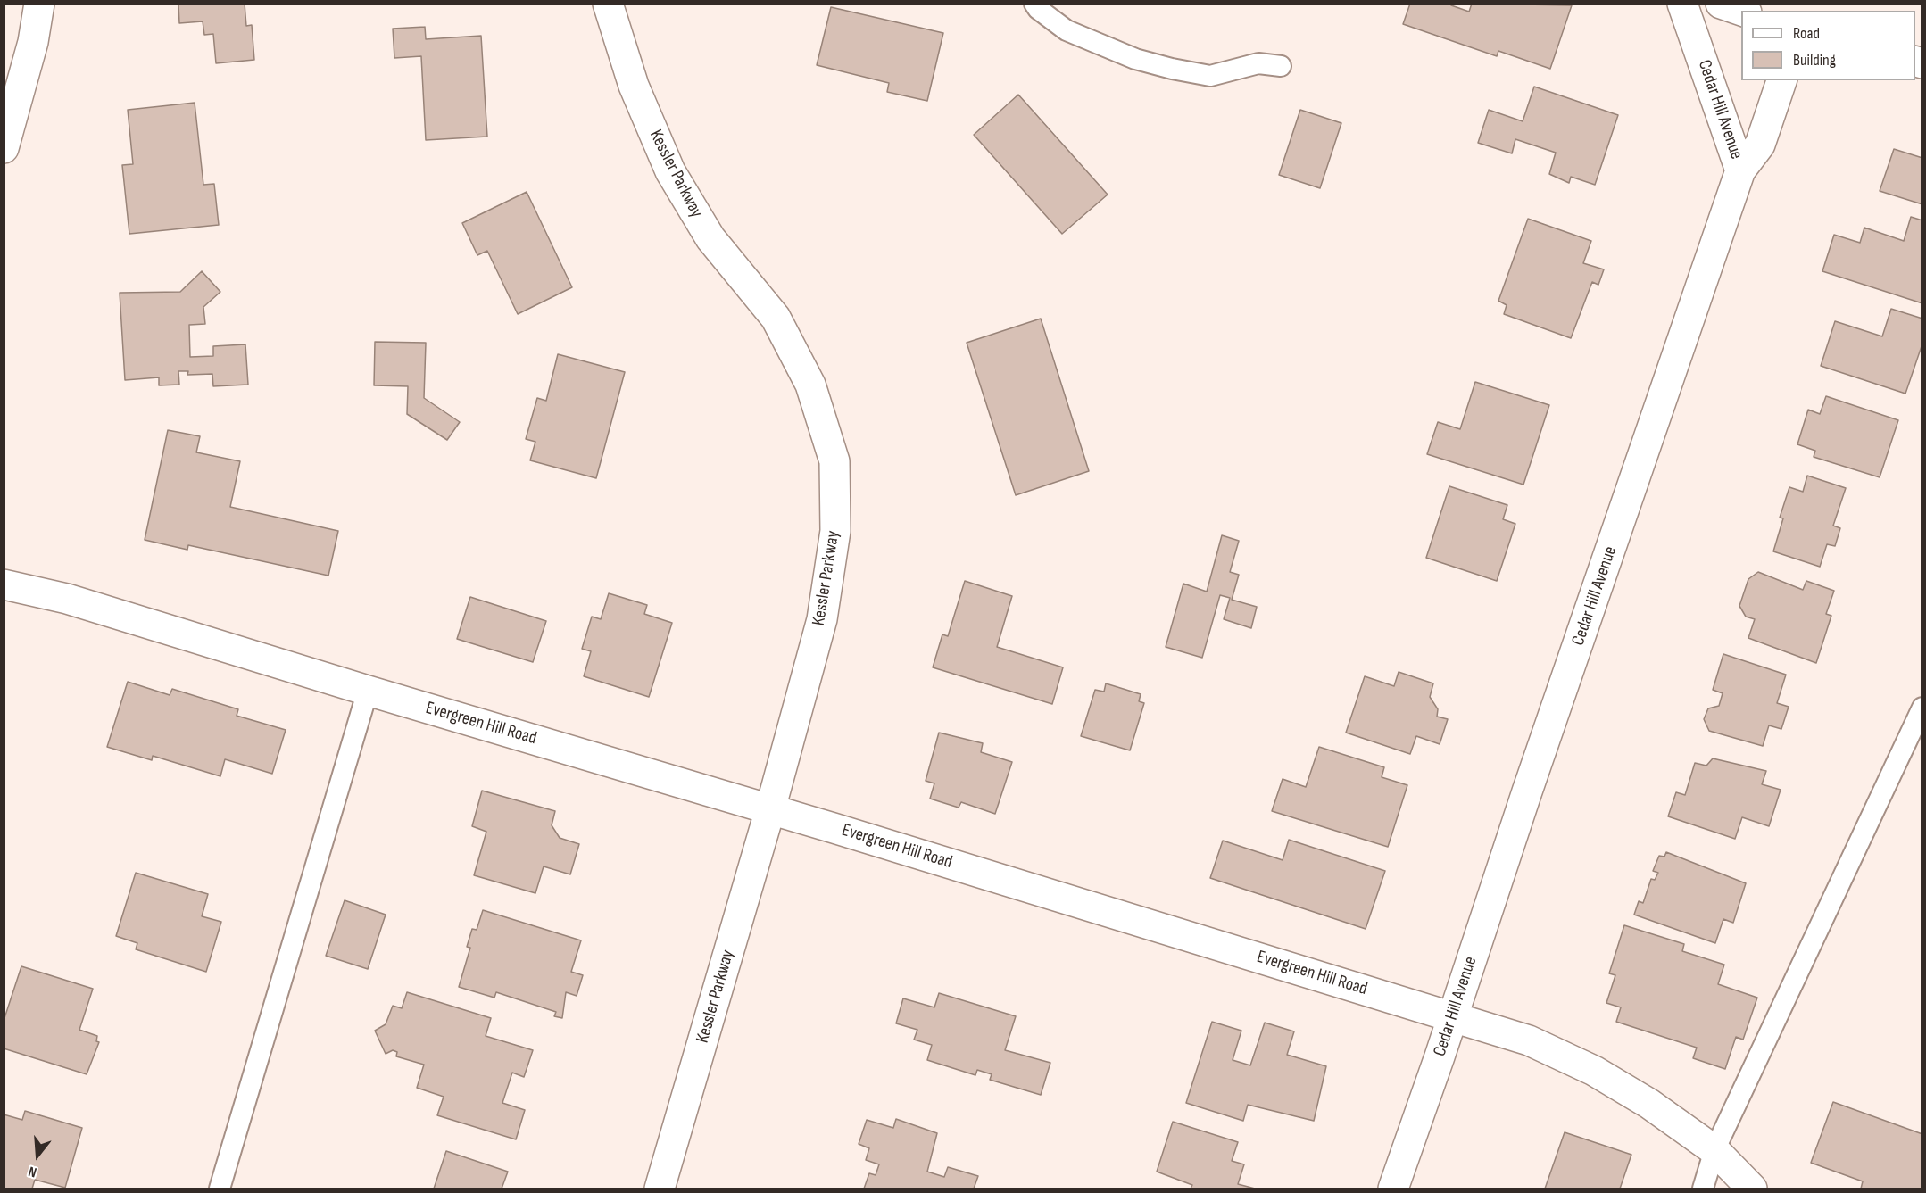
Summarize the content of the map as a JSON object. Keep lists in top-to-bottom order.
{
  "streets": {
    "street": ["Cedar Hill Avenue", "Kessler Parkway", "Evergreen Hill Road"]
  },
  "crossings": [
    ["Cedar Hill Avenue", "Evergreen Hill Road"],
    ["Kessler Parkway", "Evergreen Hill Road"]
  ],
  "legend": ["Road", "Building"],
  "north": "bottom"
}
